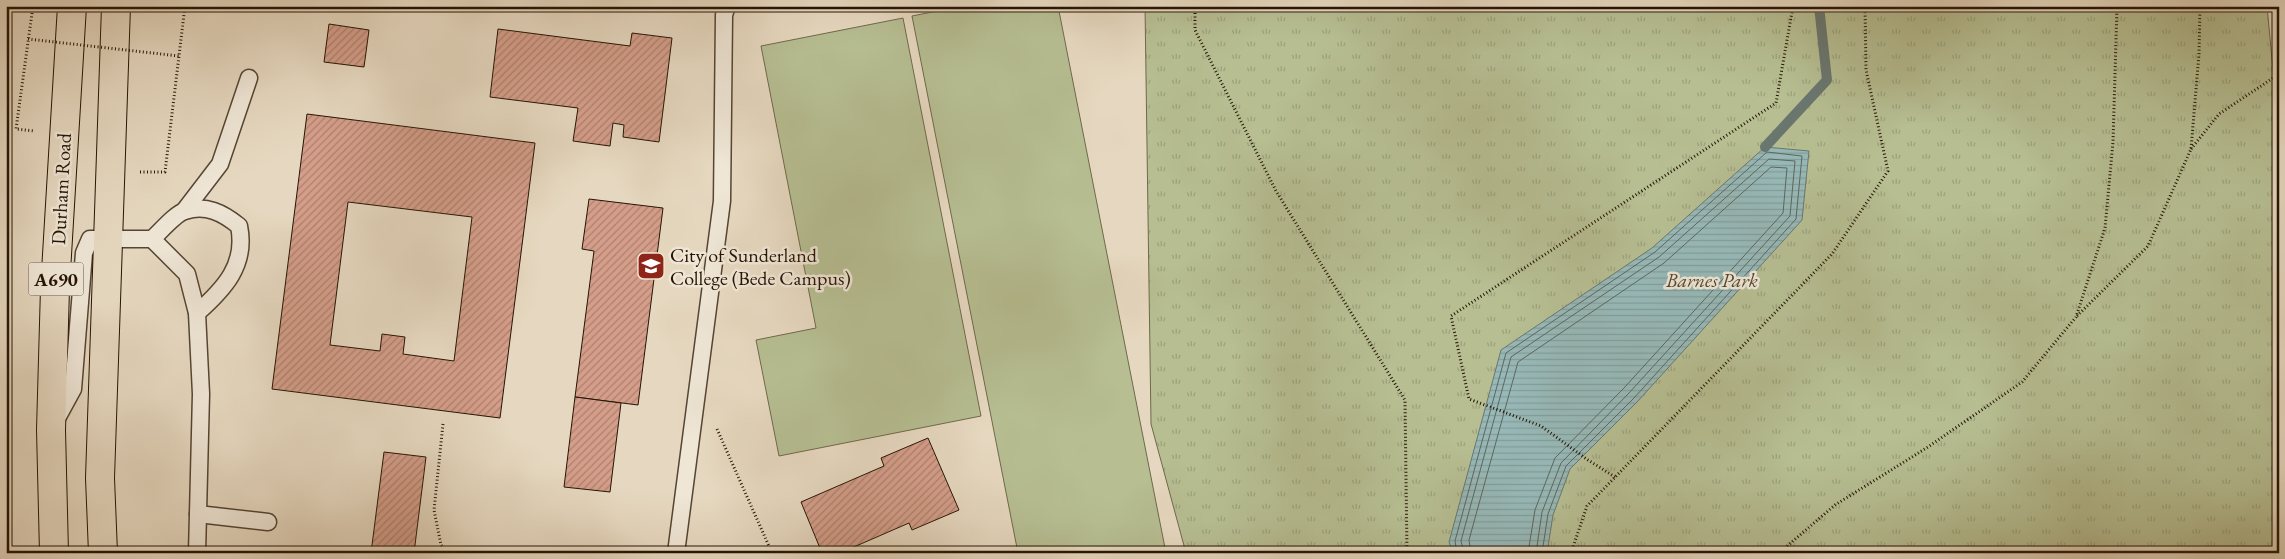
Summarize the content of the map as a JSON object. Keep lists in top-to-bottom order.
{
  "streets": {
    "highway": ["Durham Road", "A690"]
  },
  "parks": ["Barnes Park"],
  "places": {
    "school or university": ["City of Sunderland College (Bede Campus)"]
  }
}
